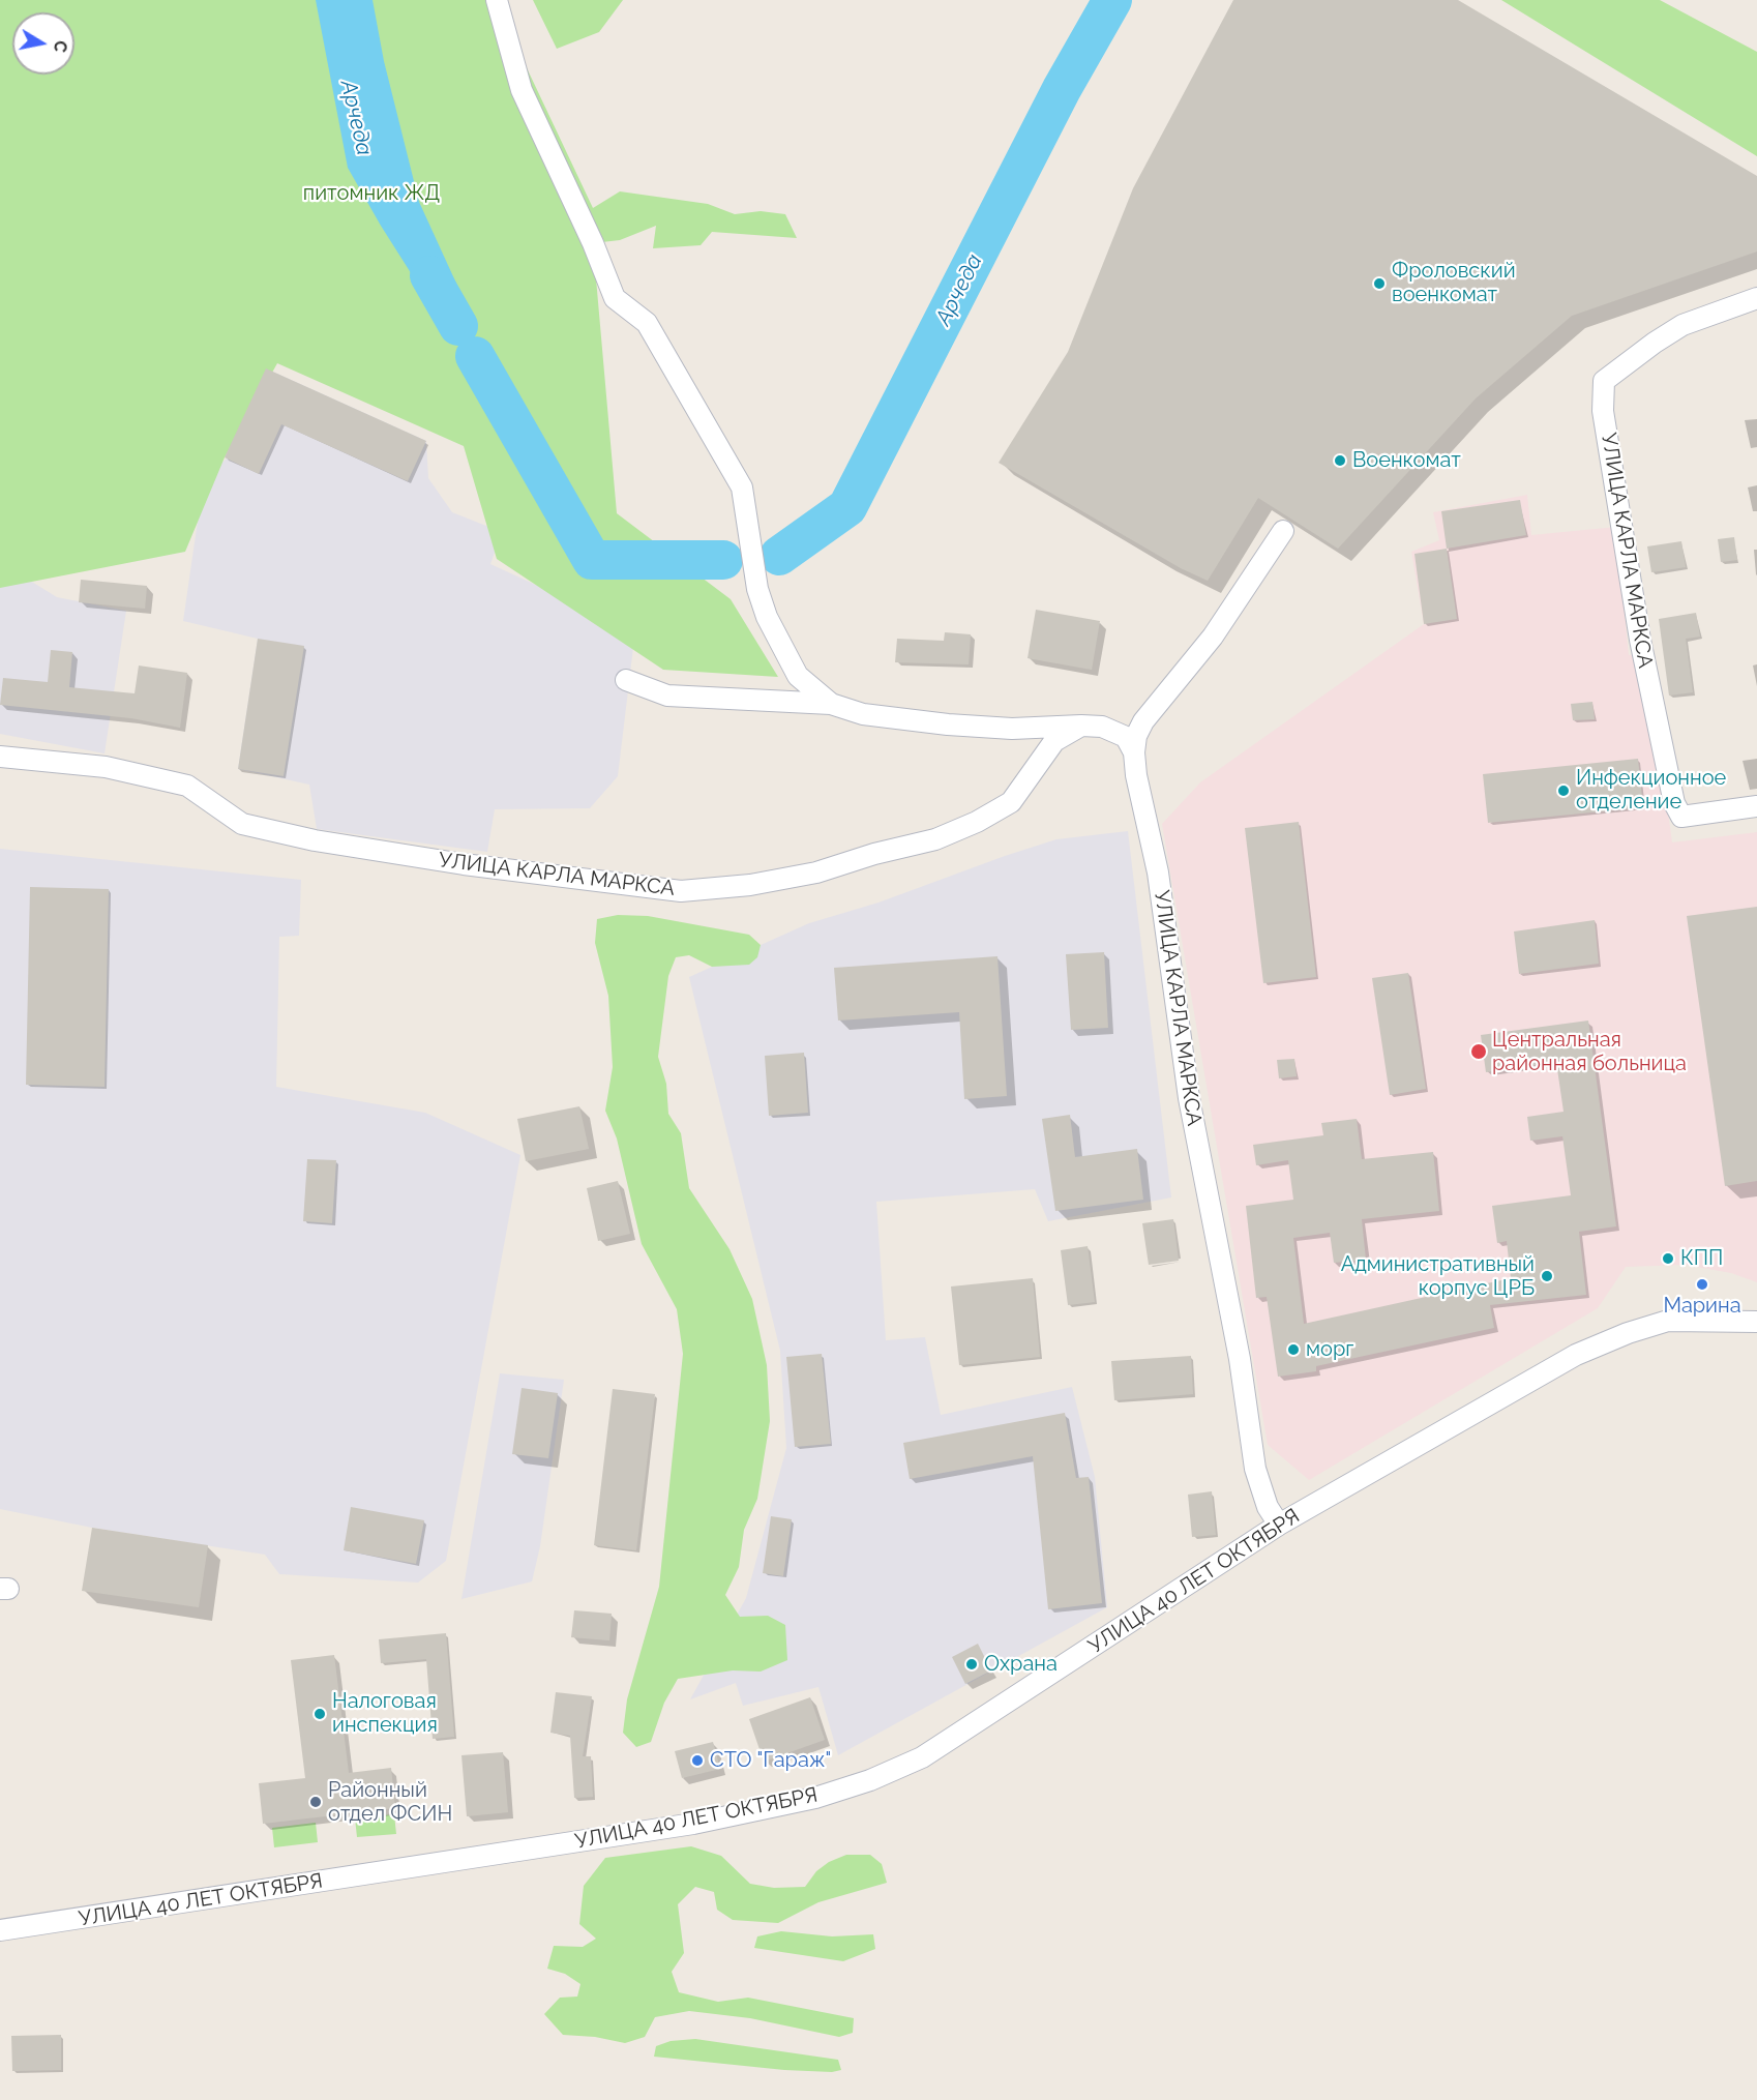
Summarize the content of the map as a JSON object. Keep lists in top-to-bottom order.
{
  "streets": {
    "street": ["УЛИЦА КАРЛА МАРКСА", "УЛИЦА 40 ЛЕТ ОКТЯБРЯ"]
  },
  "crossings": [
    ["УЛИЦА КАРЛА МАРКСА", "УЛИЦА 40 ЛЕТ ОКТЯБРЯ"]
  ],
  "water": ["Арчеда"],
  "parks": ["питомник ЖД"],
  "places": [
    "Фроловский военкомат",
    "Военкомат",
    "Инфекционное отделение",
    "Центральная районная больница",
    "КПП",
    "Административный корпус ЦРБ",
    "Марина",
    "морг",
    "Охрана",
    "Налоговая инспекция",
    "СТО \"Гараж\"",
    "Районный отдел ФСИН"
  ],
  "north": "right"
}
